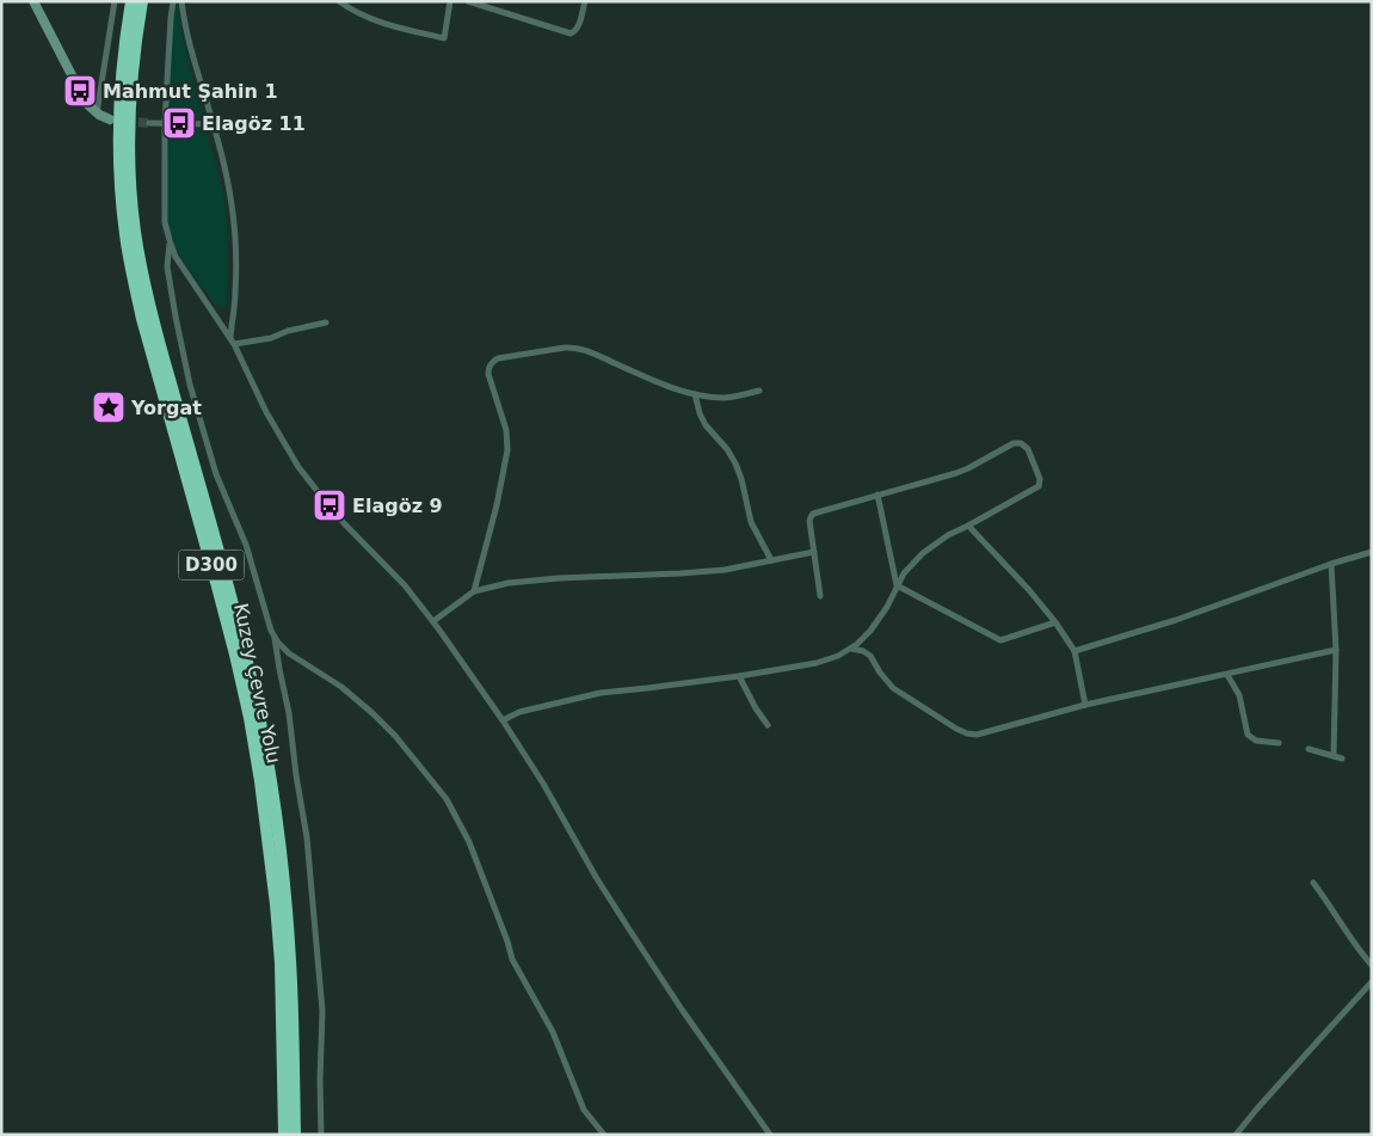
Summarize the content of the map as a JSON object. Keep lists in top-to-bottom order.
{
  "streets": {
    "highway": ["D300", "Kuzey Çevre Yolu"]
  },
  "places": {
    "bus stop": ["Mahmut Şahin 1", "Elagöz 11", "Elagöz 9"],
    "place": ["Yorgat"]
  }
}
